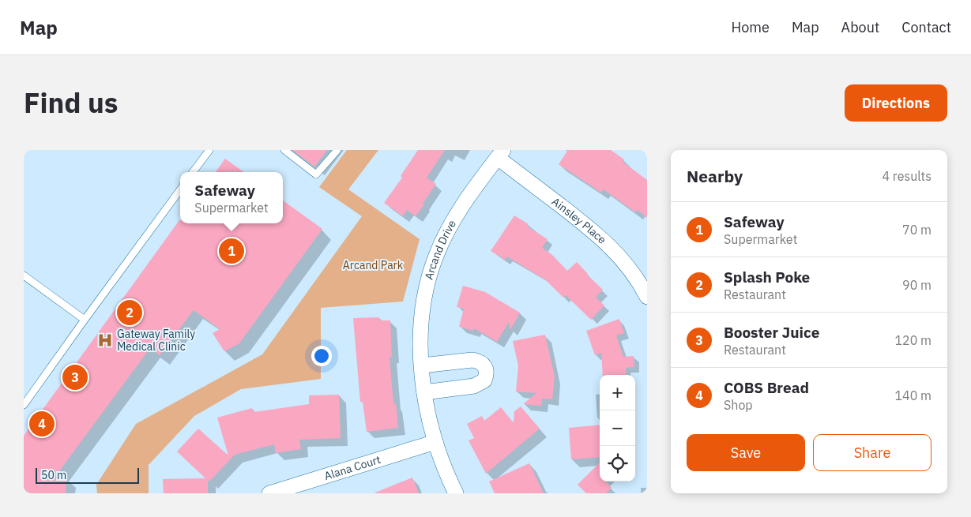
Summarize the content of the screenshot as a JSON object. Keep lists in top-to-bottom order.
{
  "streets": {
    "street": ["Ainsley Place", "Arcand Drive", "Alana Court"]
  },
  "crossings": [
    ["Ainsley Place", "Arcand Drive"],
    ["Arcand Drive", "Alana Court"]
  ],
  "parks": ["Arcand Park"],
  "places": {
    "hospital": ["Gateway Family Medical Clinic"]
  },
  "scale_bar": "50 m",
  "page": {
    "header": "Map",
    "nav": [
      "Home",
      "Map",
      "About",
      "Contact"
    ],
    "title": "Find us",
    "buttons": [
      "Directions",
      ["Save", "Share"]
    ],
    "heading": ["Nearby", "4 results"],
    "popup": ["Safeway", "Supermarket"],
    "list": [
      {
        "mark": "1",
        "name": "Safeway",
        "note": "Supermarket",
        "value": "70 m"
      },
      {
        "mark": "2",
        "name": "Splash Poke",
        "note": "Restaurant",
        "value": "90 m"
      },
      {
        "mark": "3",
        "name": "Booster Juice",
        "note": "Restaurant",
        "value": "120 m"
      },
      {
        "mark": "4",
        "name": "COBS Bread",
        "note": "Shop",
        "value": "140 m"
      }
    ],
    "pins": [
      "1",
      "2",
      "3",
      "4"
    ],
    "map_buttons": ["+", "−"],
    "scale": "50 m"
  }
}
